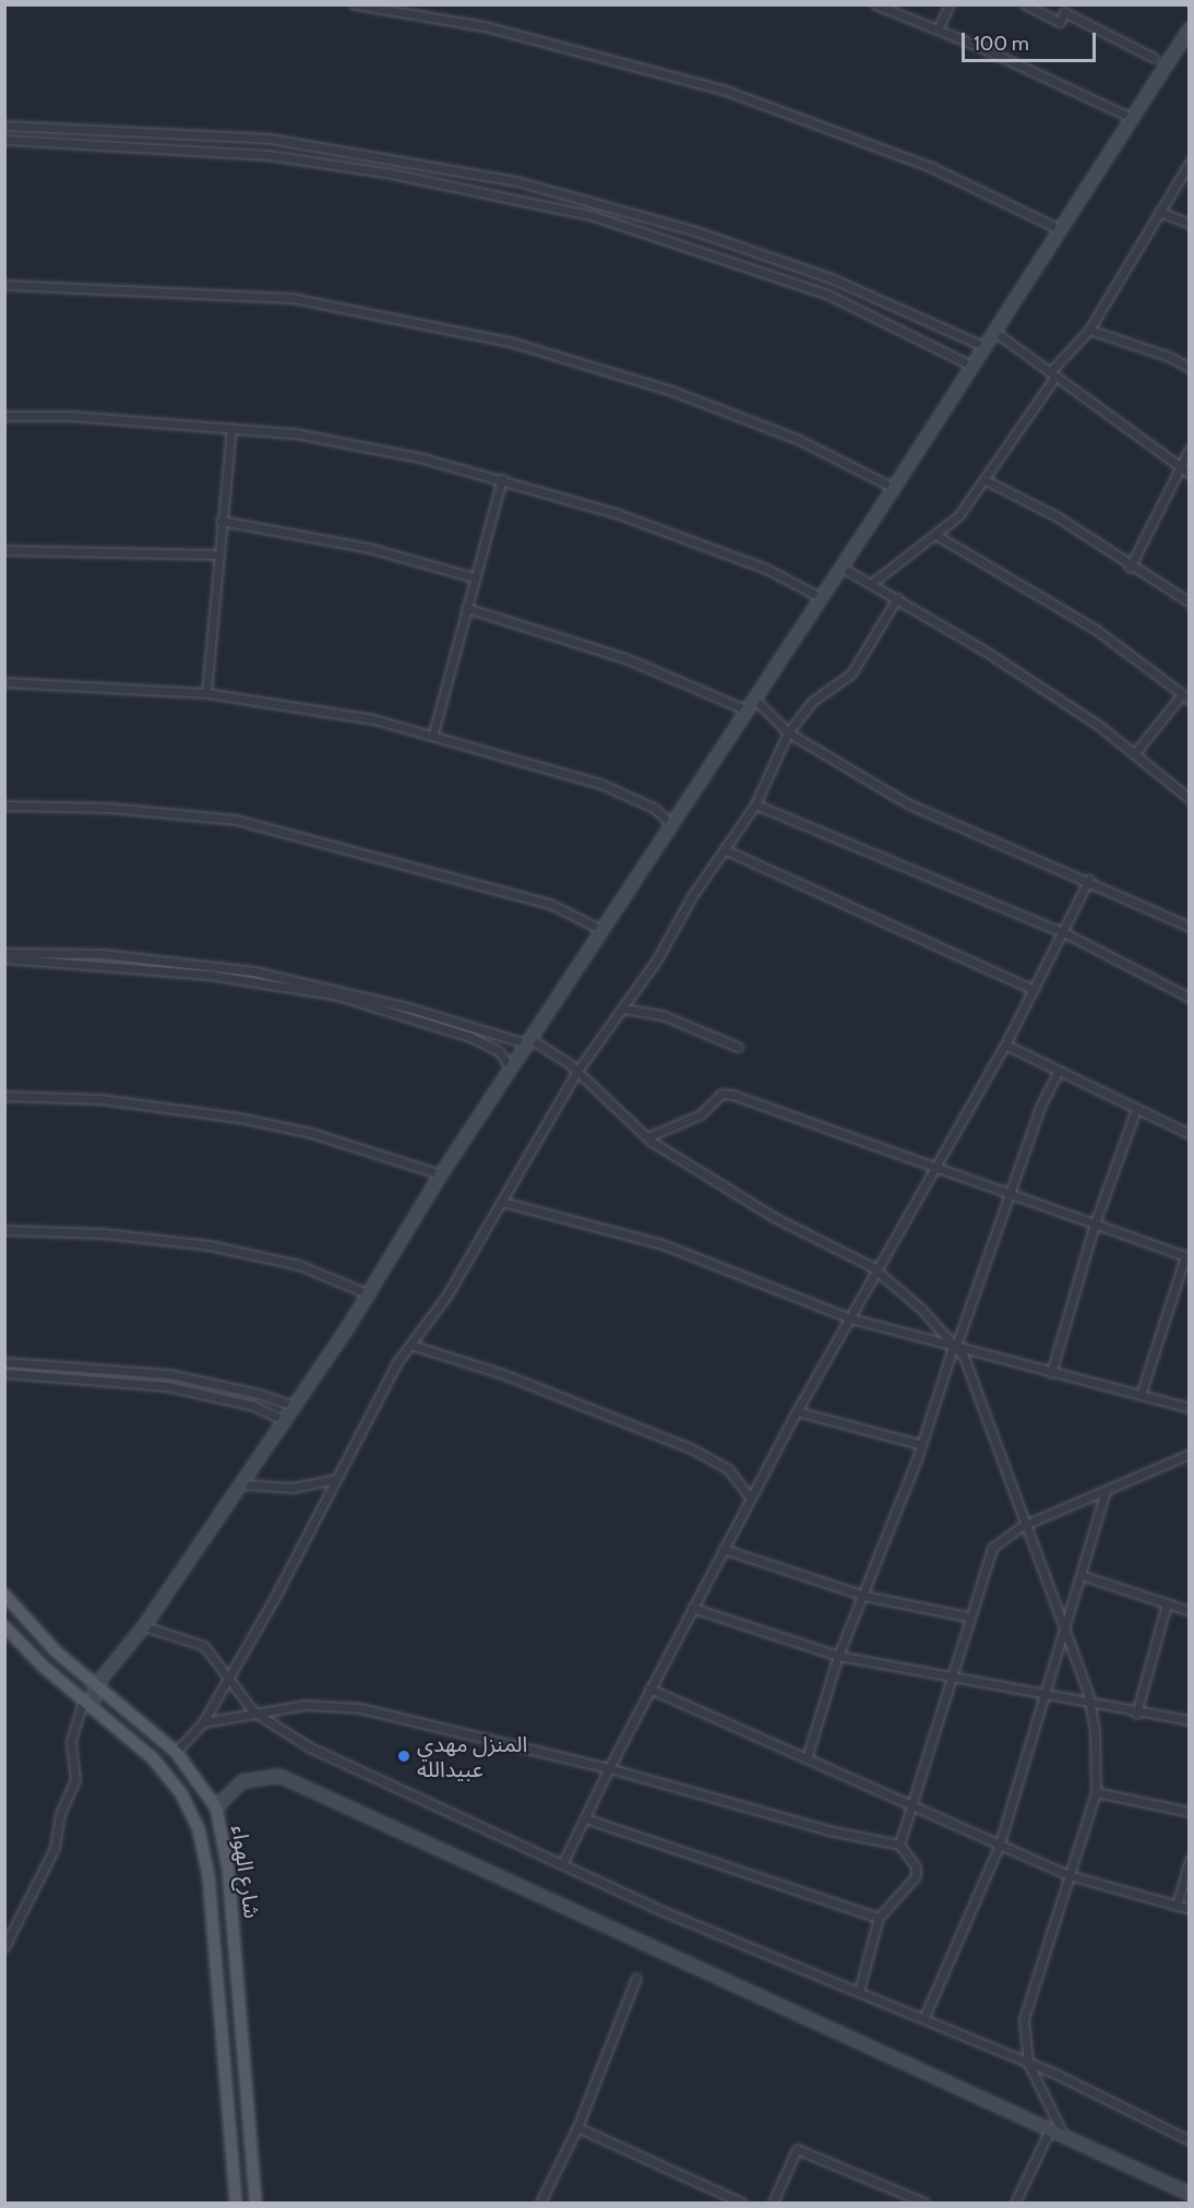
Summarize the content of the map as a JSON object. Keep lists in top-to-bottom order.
{
  "streets": {
    "main road": ["شارع الهواء"]
  },
  "places": ["المنزل مهدي عبيدالله"],
  "scale_bar": "100 m"
}
